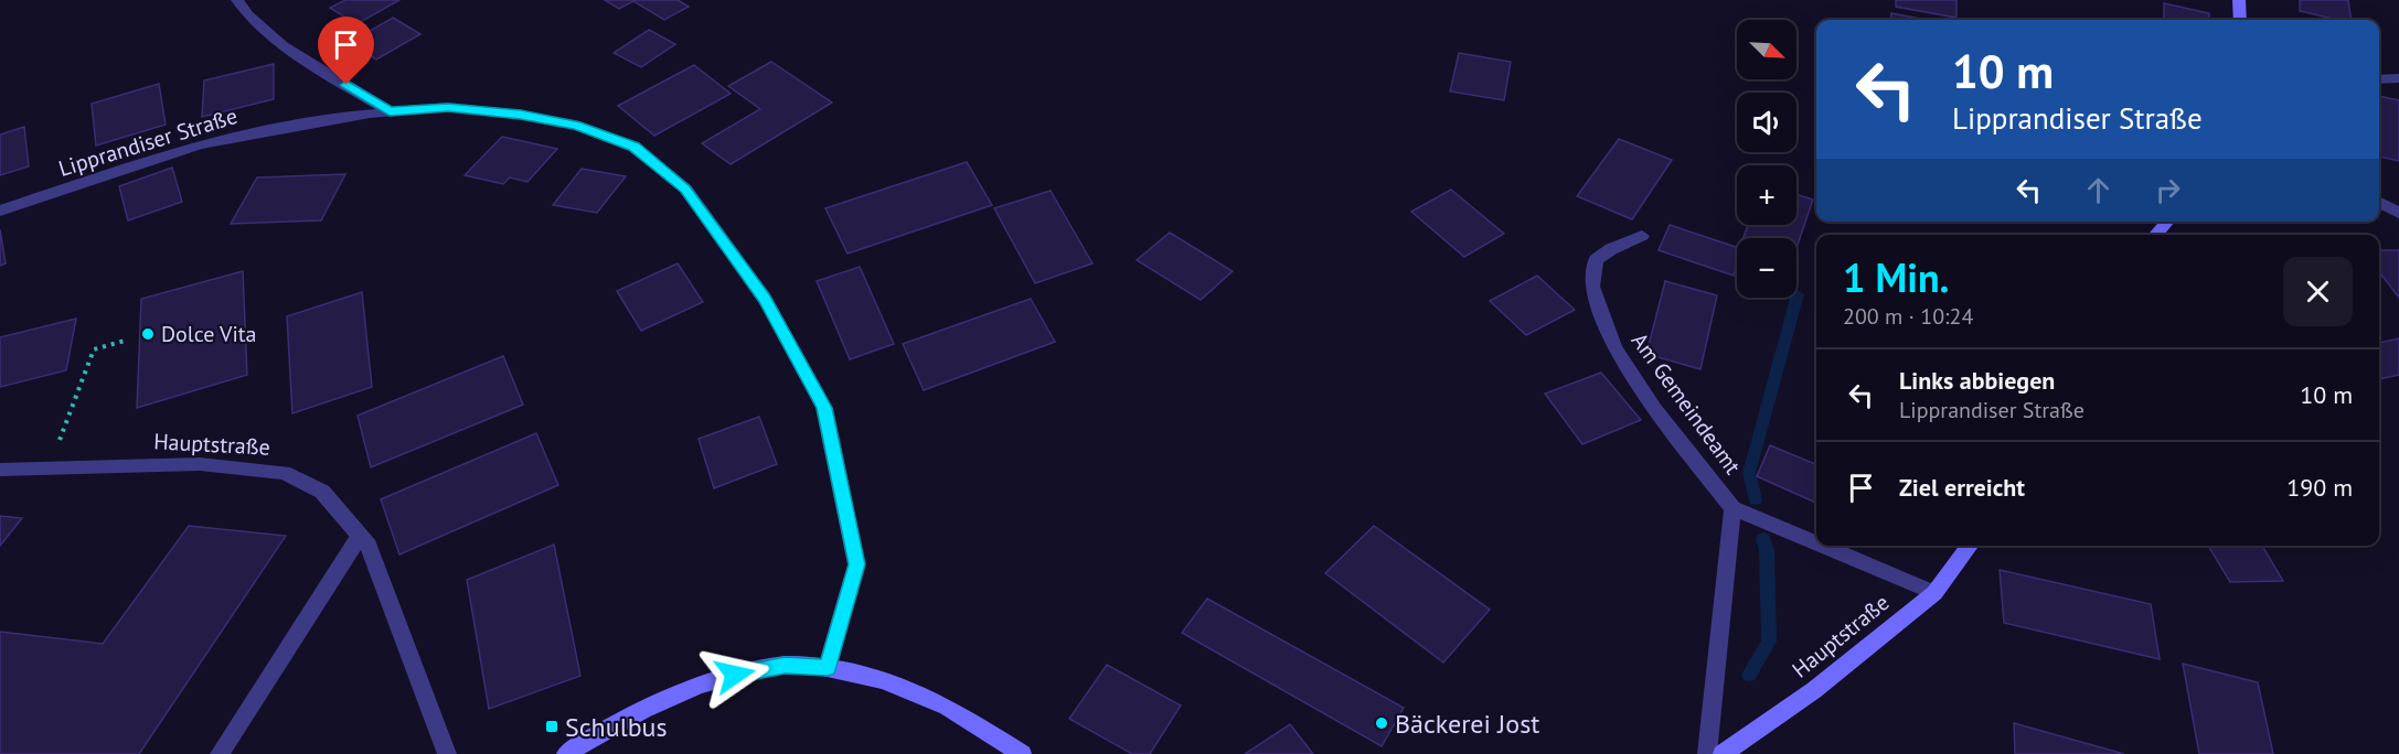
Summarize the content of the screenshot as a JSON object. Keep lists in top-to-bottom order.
{
  "streets": {
    "main road": ["Hauptstraße"],
    "street": ["Lipprandiser Straße", "Am Gemeindeamt"]
  },
  "crossings": [
    ["Am Gemeindeamt", "Hauptstraße"]
  ],
  "places": {
    "other": ["Dolce Vita", "Bäckerei Jost"],
    "transit": ["Schulbus"]
  },
  "north": "bottom right",
  "page": {
    "map_buttons": ["+", "−"],
    "turn": ["10 m", "Lipprandiser Straße"],
    "heading": ["1 Min.", "200 m · 10:24"],
    "list": [
      {
        "name": "Links abbiegen",
        "note": "Lipprandiser Straße",
        "value": "10 m"
      },
      {
        "name": "Ziel erreicht",
        "value": "190 m"
      }
    ]
  }
}
